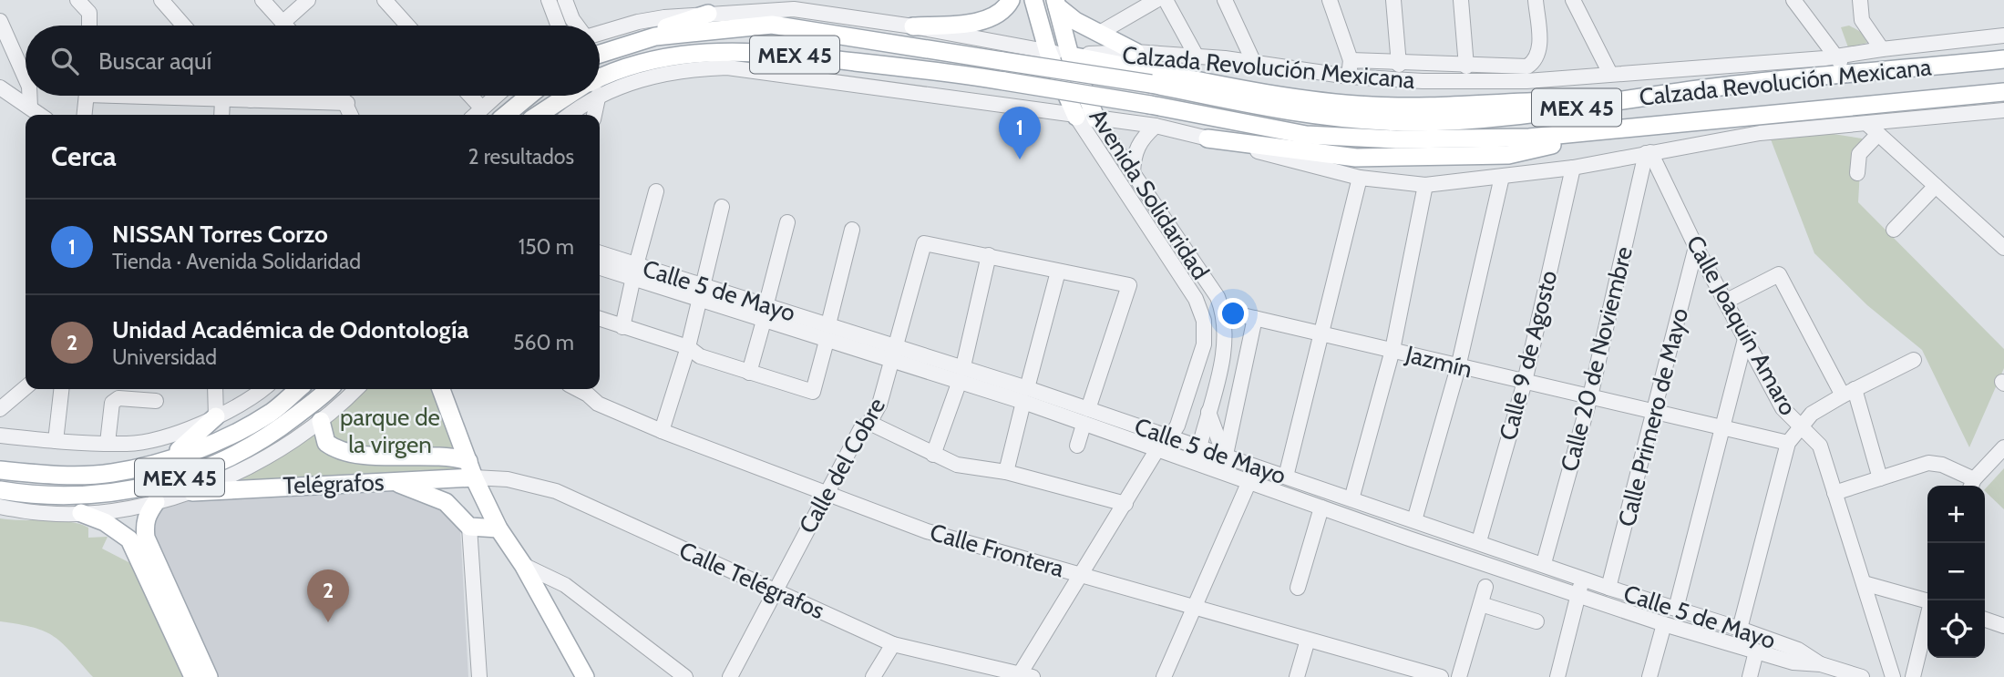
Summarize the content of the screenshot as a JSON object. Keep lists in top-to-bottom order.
{
  "streets": {
    "main road": [
      "MEX 45",
      "Calzada Revolución Mexicana",
      "Avenida Solidaridad",
      "Telégrafos"
    ],
    "street": [
      "Calle 5 de Mayo",
      "Calle Joaquín Amaro",
      "Calle 9 de Agosto",
      "Calle 20 de Noviembre",
      "Jazmín",
      "Calle Primero de Mayo",
      "Calle del Cobre",
      "Calle Frontera",
      "Calle Telégrafos"
    ]
  },
  "crossings": [
    ["MEX 45", "Calzada Revolución Mexicana"],
    ["Calzada Revolución Mexicana", "Avenida Solidaridad"],
    ["Avenida Solidaridad", "Calle 5 de Mayo"],
    ["Avenida Solidaridad", "Jazmín"],
    ["Avenida Solidaridad", "Calle Frontera"],
    ["Avenida Solidaridad", "Calle Telégrafos"],
    ["Calle 5 de Mayo", "Calle 9 de Agosto"],
    ["Calle 5 de Mayo", "Calle 20 de Noviembre"],
    ["Calle 5 de Mayo", "Calle Primero de Mayo"],
    ["Calle 5 de Mayo", "Calle del Cobre"],
    ["Calle Joaquín Amaro", "Calle 20 de Noviembre"],
    ["Calle Joaquín Amaro", "Calle Primero de Mayo"],
    ["Calle 9 de Agosto", "Jazmín"],
    ["Calle 20 de Noviembre", "Jazmín"],
    ["Jazmín", "Calle Primero de Mayo"],
    ["Calle del Cobre", "Calle Frontera"],
    ["Calle del Cobre", "Calle Telégrafos"],
    ["Telégrafos", "Calle Telégrafos"]
  ],
  "parks": ["parque de la virgen"],
  "page": {
    "search": "Buscar aquí",
    "pins": ["1", "2"],
    "heading": ["Cerca", "2 resultados"],
    "list": [
      {
        "mark": "1",
        "name": "NISSAN Torres Corzo",
        "note": "Tienda · Avenida Solidaridad",
        "value": "150 m"
      },
      {
        "mark": "2",
        "name": "Unidad Académica de Odontología",
        "note": "Universidad",
        "value": "560 m"
      }
    ],
    "map_buttons": ["+", "−"]
  }
}
